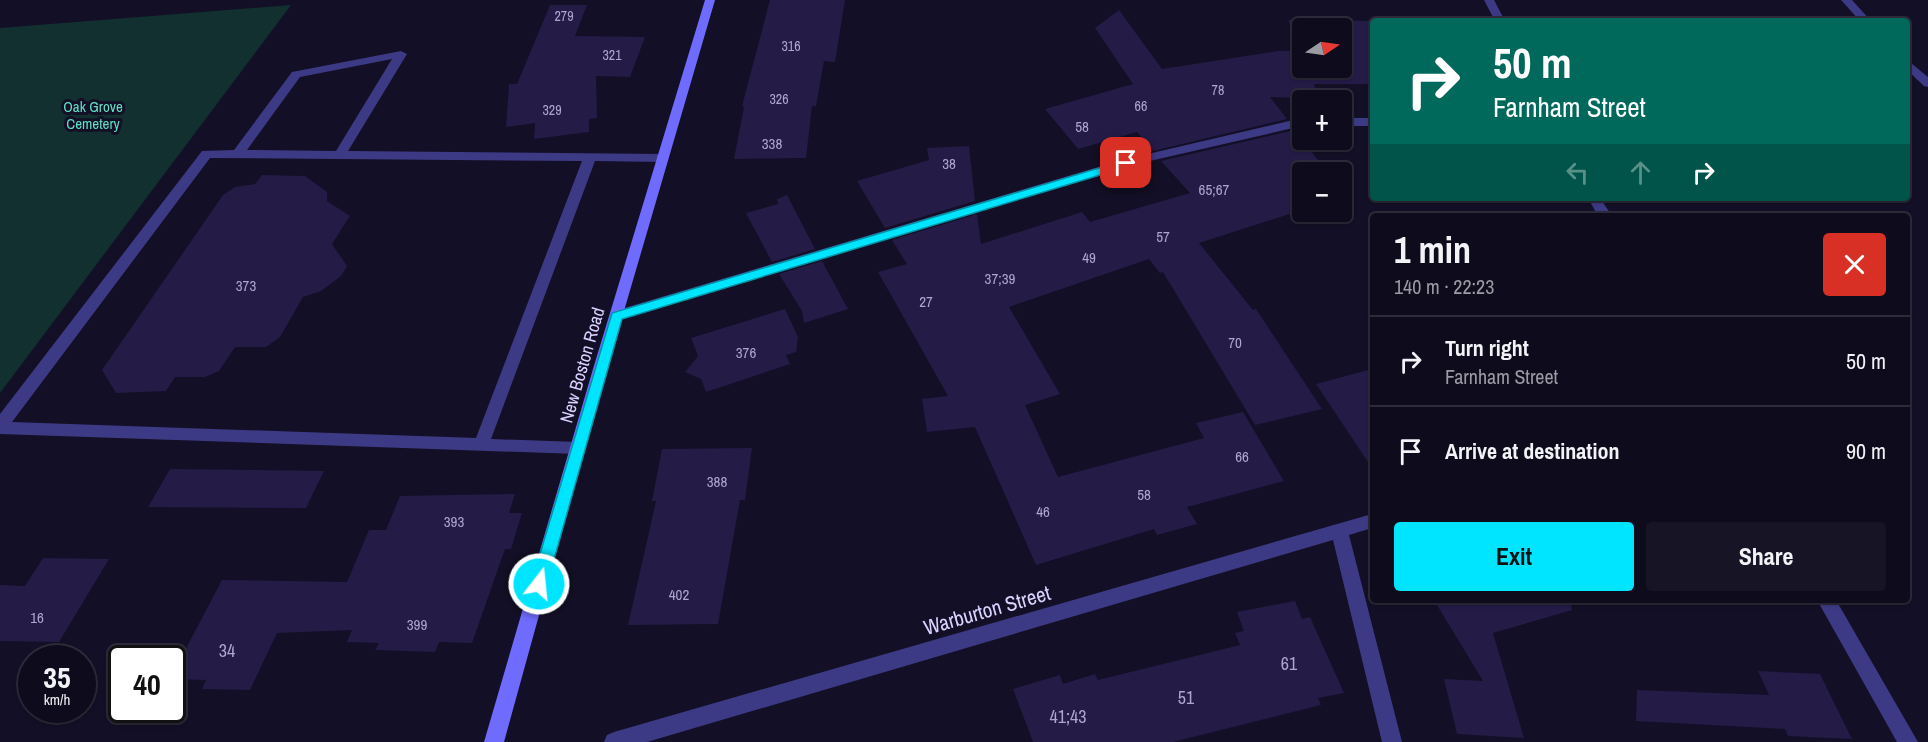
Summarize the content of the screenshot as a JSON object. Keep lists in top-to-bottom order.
{
  "streets": {
    "street": ["New Boston Road", "Warburton Street"]
  },
  "parks": ["Oak Grove Cemetery"],
  "house_numbers": [
    "279",
    "316",
    "321",
    "78",
    "326",
    "66",
    "329",
    "58",
    "338",
    "38",
    "65;67",
    "57",
    "49",
    "37;39",
    "373",
    "27",
    "70",
    "376",
    "66",
    "388",
    "58",
    "46",
    "393",
    "402",
    "16",
    "399",
    "34",
    "61",
    "51",
    "41;43"
  ],
  "north": "right",
  "page": {
    "map_buttons": ["+", "−"],
    "turn": ["50 m", "Farnham Street"],
    "heading": ["1 min", "140 m · 22:23"],
    "list": [
      {
        "name": "Turn right",
        "note": "Farnham Street",
        "value": "50 m"
      },
      {
        "name": "Arrive at destination",
        "value": "90 m"
      }
    ],
    "buttons": ["Exit", "Share"],
    "speed": "35 km/h",
    "limit": "40"
  }
}
